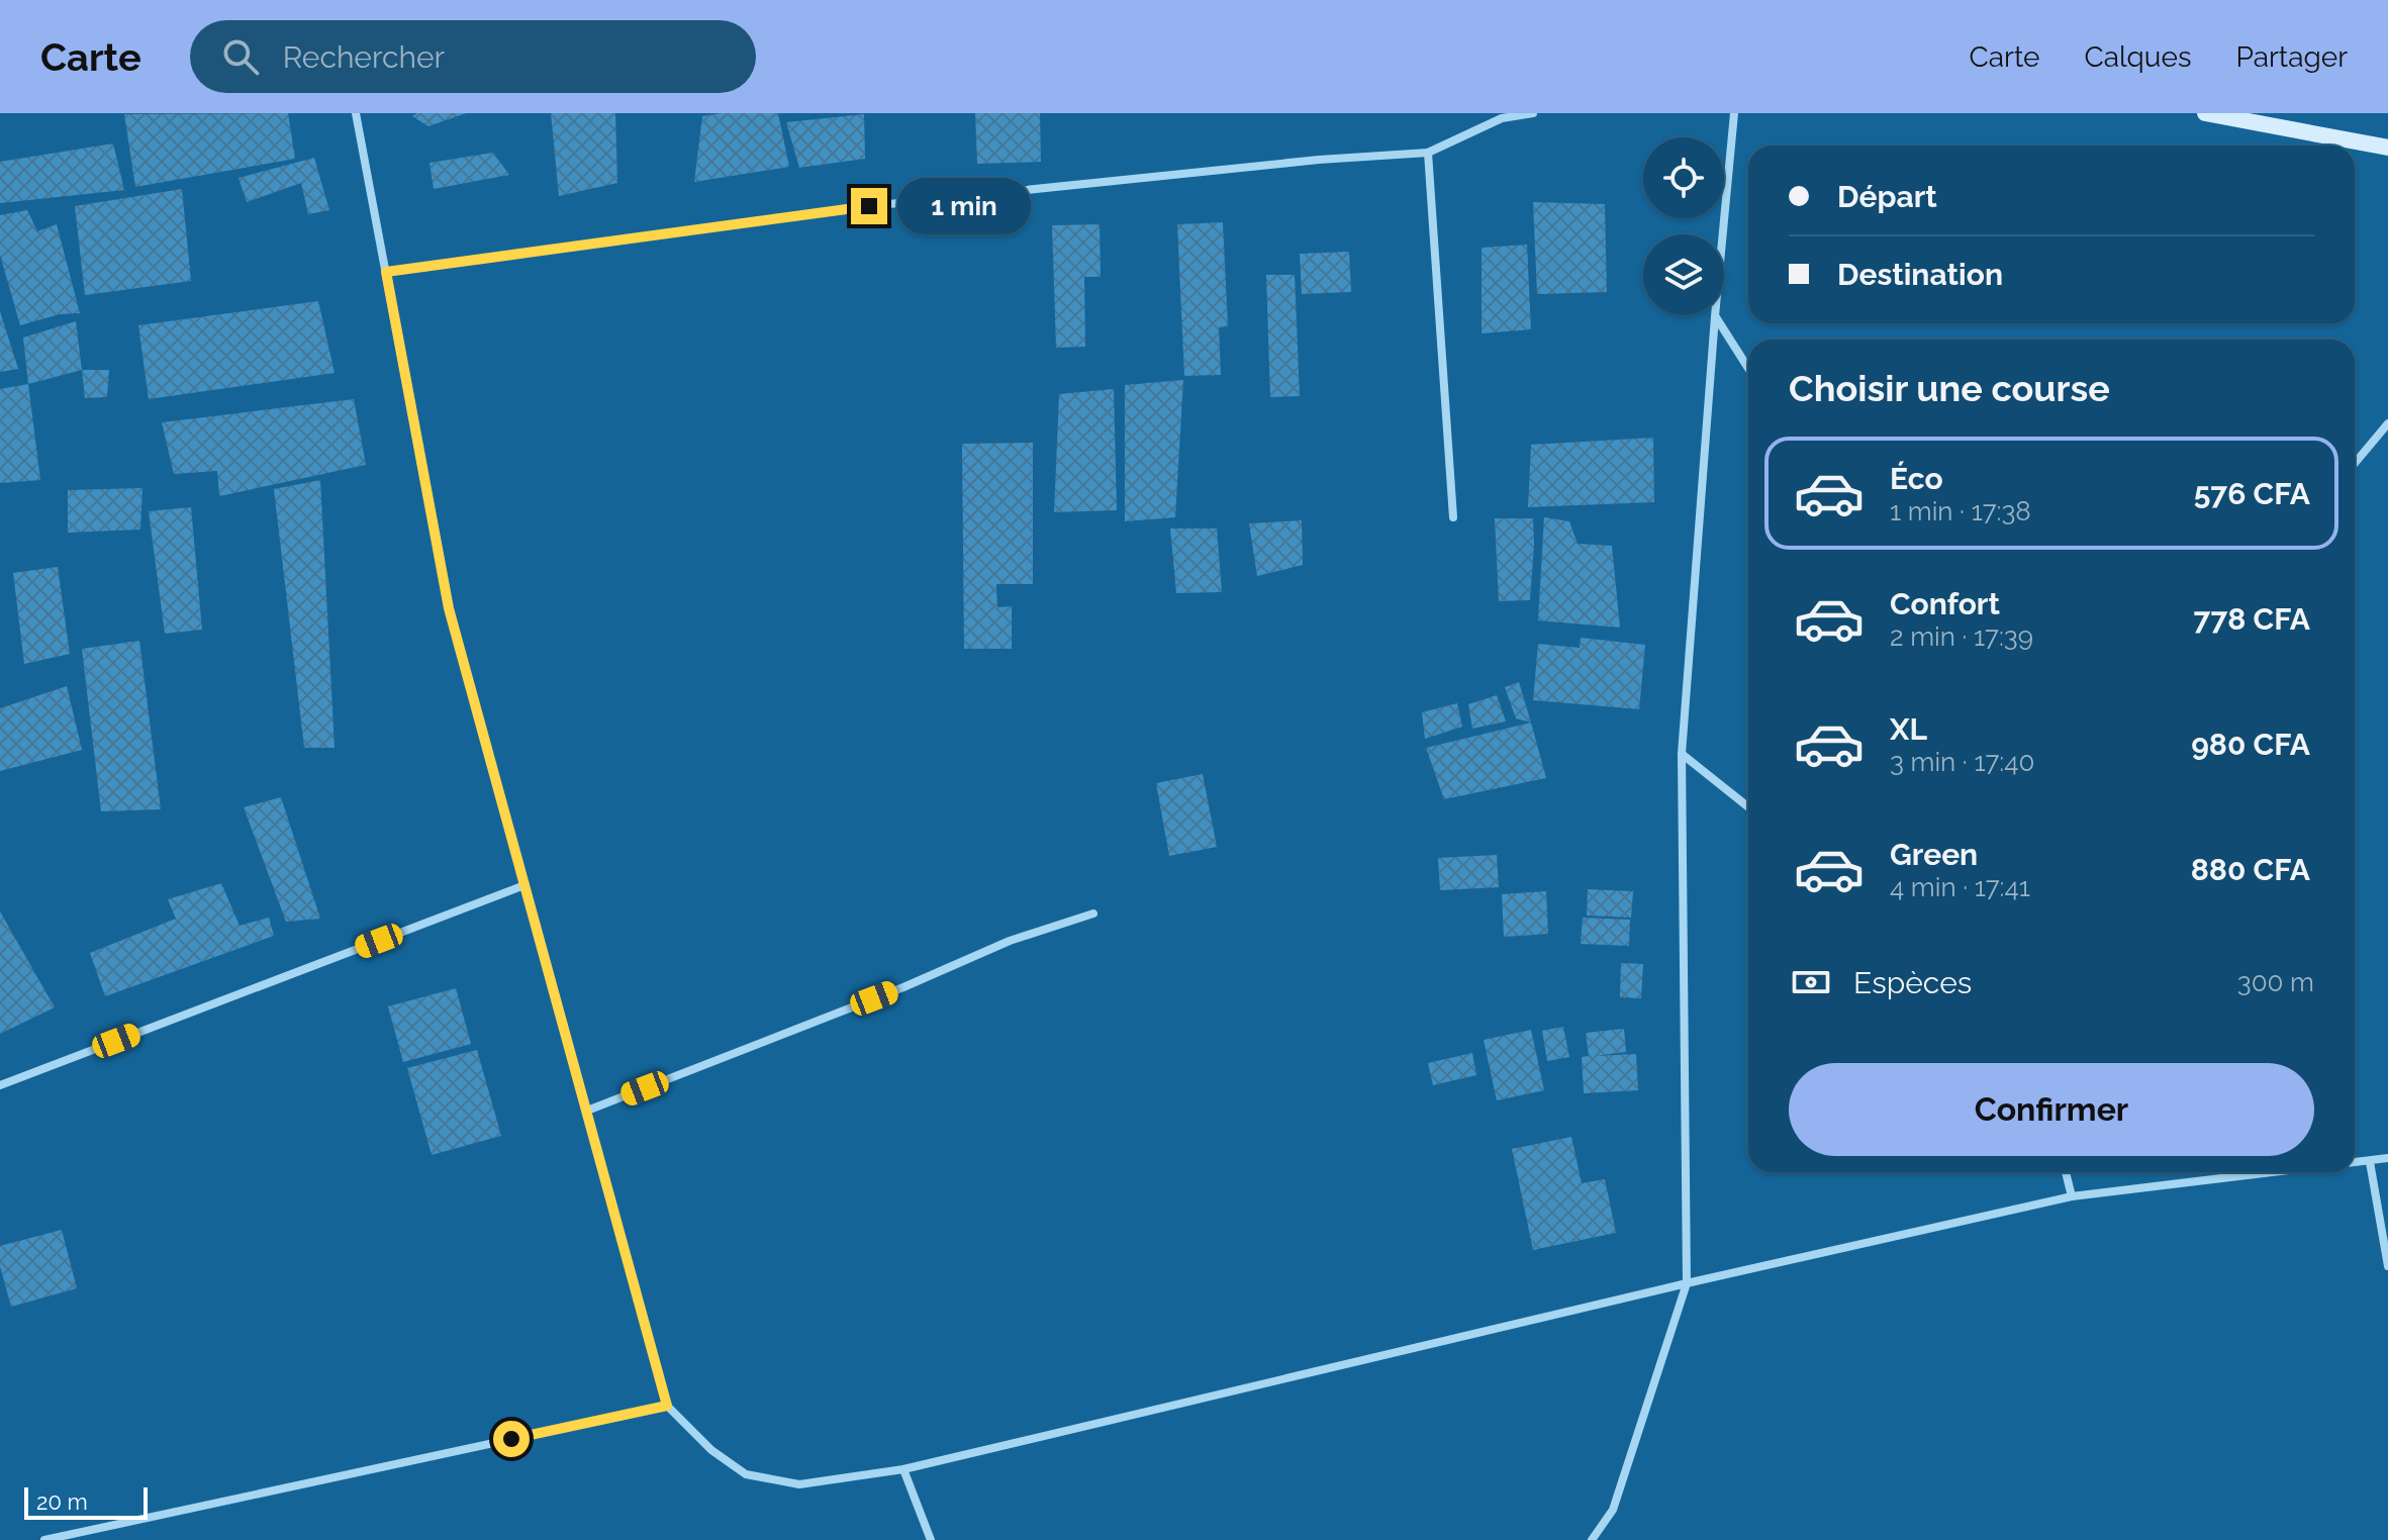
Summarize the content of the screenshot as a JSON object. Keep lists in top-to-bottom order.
{
  "scale_bar": "20 m",
  "page": {
    "header": "Carte",
    "search": "Rechercher",
    "nav": ["Carte", "Calques", "Partager"],
    "banner": ["Départ", "Destination"],
    "bubble": "1 min",
    "heading": "Choisir une course",
    "list": [
      {
        "name": "Éco",
        "note": "1 min · 17:38",
        "value": "576 CFA"
      },
      {
        "name": "Confort",
        "note": "2 min · 17:39",
        "value": "778 CFA"
      },
      {
        "name": "XL",
        "note": "3 min · 17:40",
        "value": "980 CFA"
      },
      {
        "name": "Green",
        "note": "4 min · 17:41",
        "value": "880 CFA"
      }
    ],
    "pay": ["Espèces", "300 m"],
    "buttons": "Confirmer",
    "scale": "20 m"
  }
}
